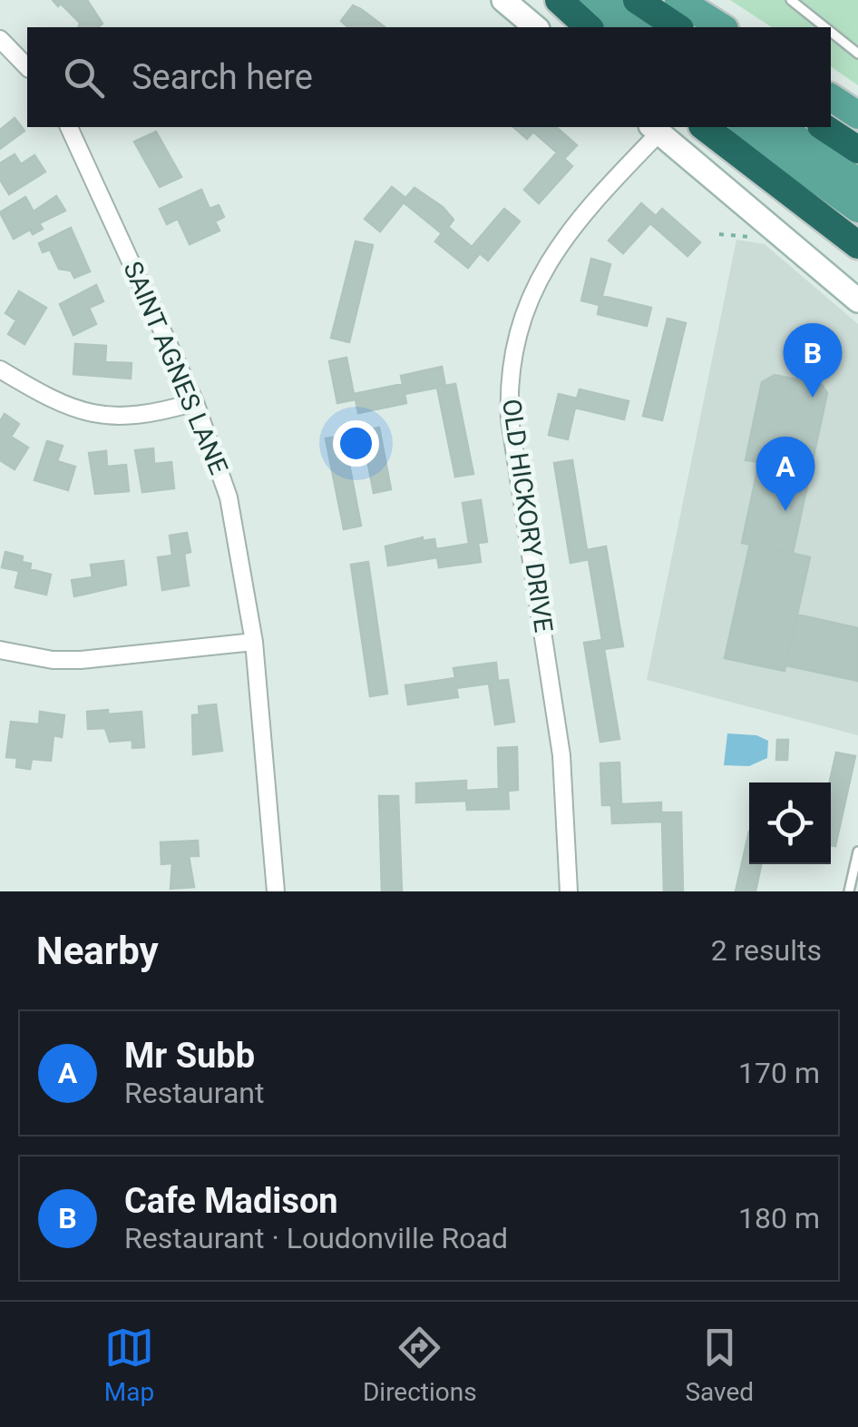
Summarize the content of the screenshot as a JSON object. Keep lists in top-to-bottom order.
{
  "streets": {
    "street": ["SAINT AGNES LANE", "OLD HICKORY DRIVE"]
  },
  "page": {
    "search": "Search here",
    "pins": ["B", "A"],
    "heading": ["Nearby", "2 results"],
    "list": [
      {
        "mark": "A",
        "name": "Mr Subb",
        "note": "Restaurant",
        "value": "170 m"
      },
      {
        "mark": "B",
        "name": "Cafe Madison",
        "note": "Restaurant · Loudonville Road",
        "value": "180 m"
      }
    ],
    "nav": ["Map", "Directions", "Saved"]
  }
}
